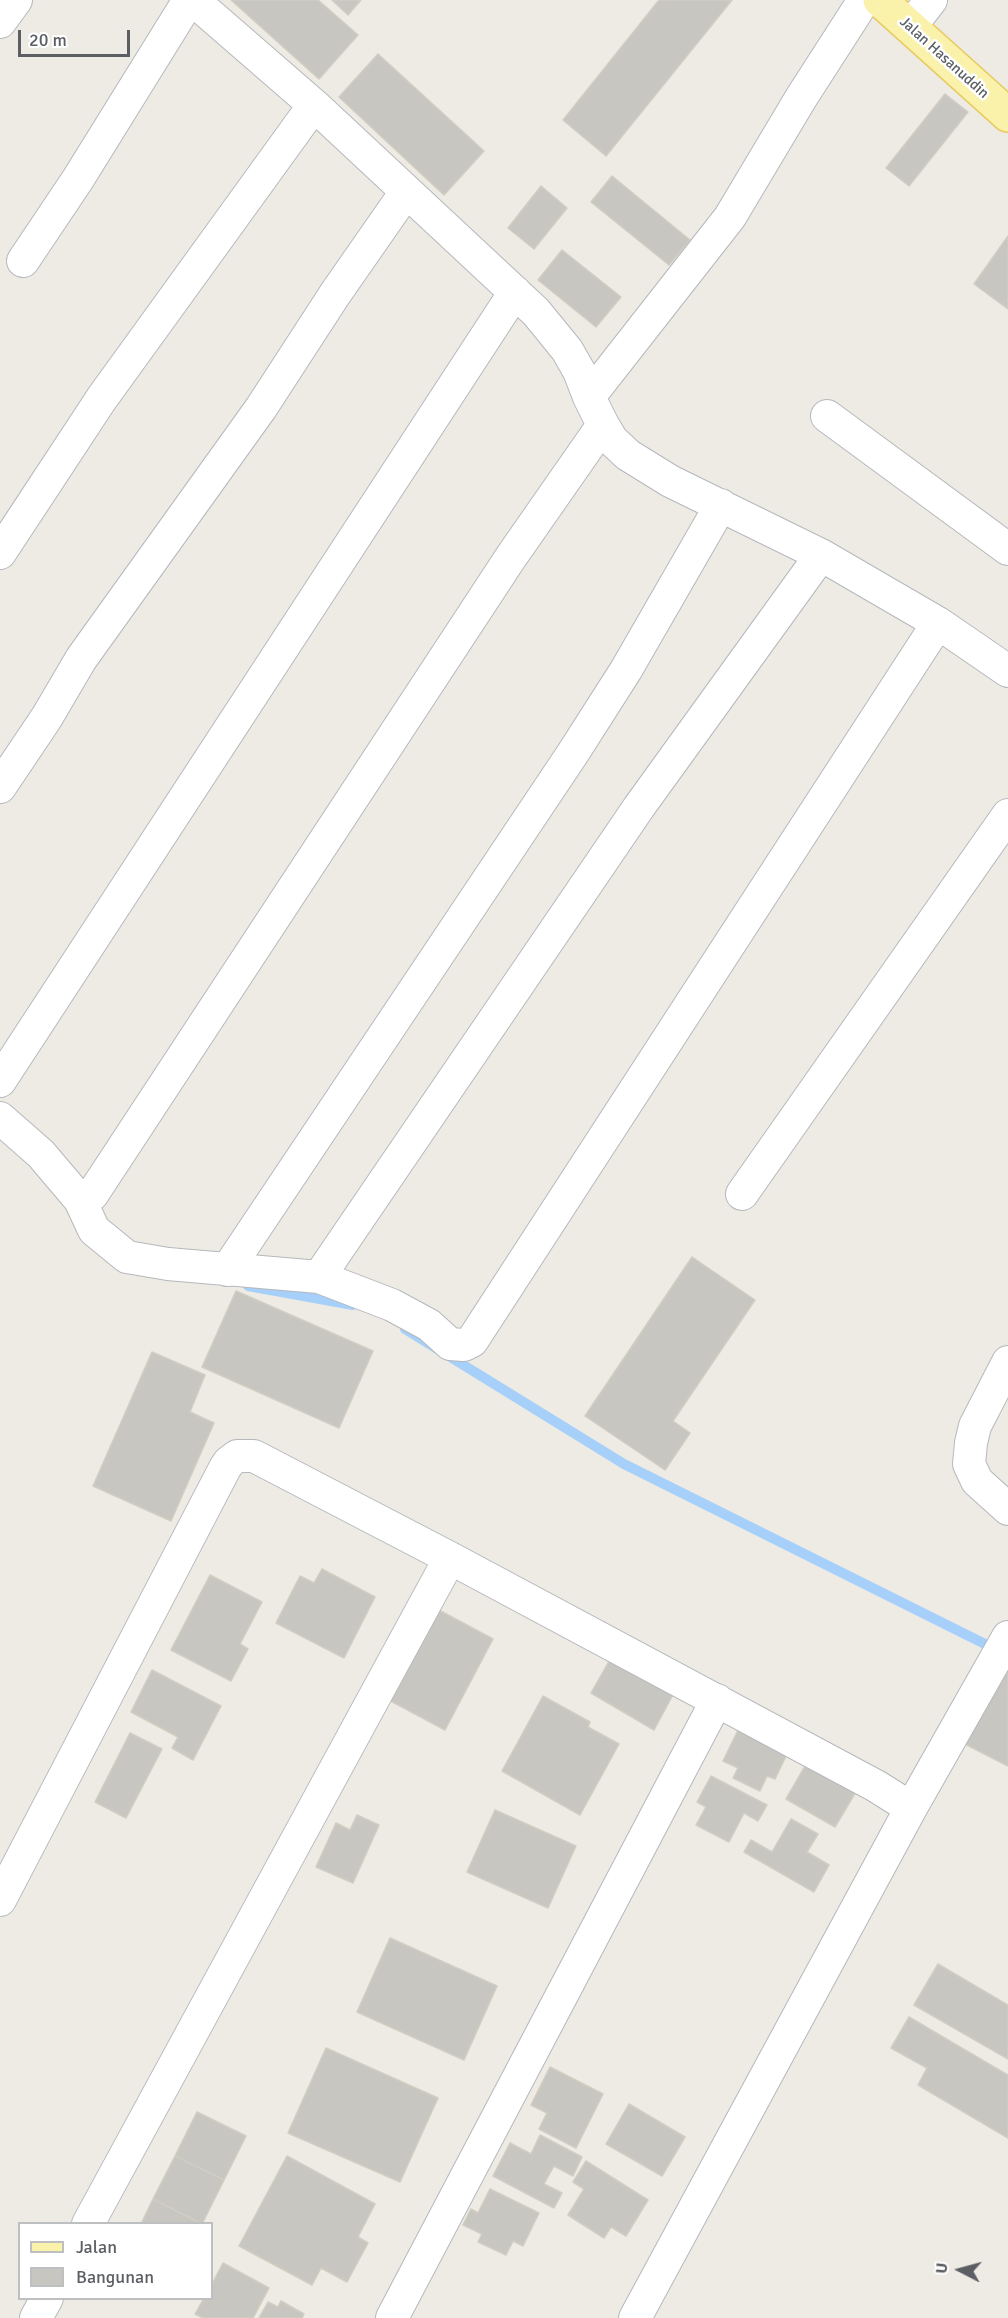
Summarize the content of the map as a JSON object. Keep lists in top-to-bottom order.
{
  "streets": {
    "main road": ["Jalan Hasanuddin"]
  },
  "legend": ["Jalan", "Bangunan"],
  "scale_bar": "20 m",
  "north": "left"
}
